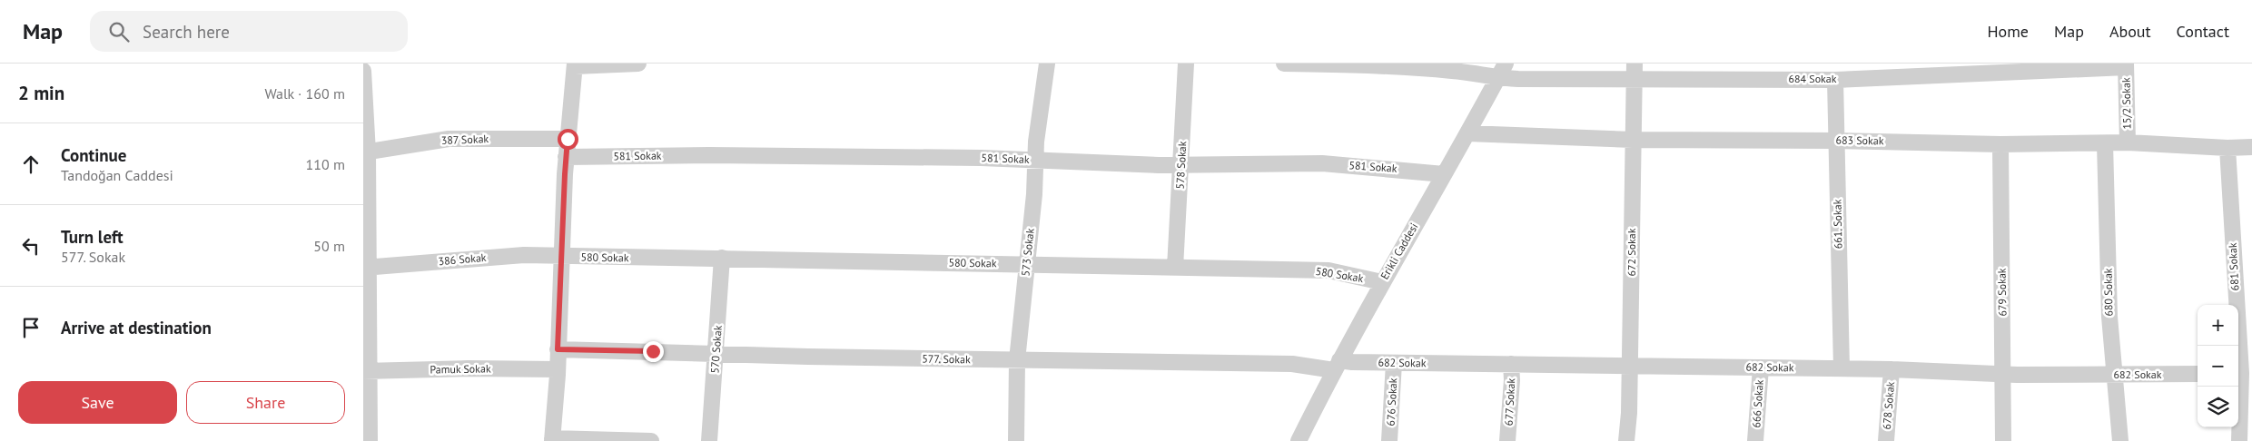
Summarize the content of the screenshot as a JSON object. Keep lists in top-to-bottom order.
{
  "streets": {
    "street": [
      "684 Sokak",
      "15/2 Sokak",
      "387 Sokak",
      "683 Sokak",
      "581 Sokak",
      "578 Sokak",
      "661. Sokak",
      "Erikli Caddesi",
      "573 Sokak",
      "672 Sokak",
      "580 Sokak",
      "386 Sokak",
      "681 Sokak",
      "679 Sokak",
      "680 Sokak",
      "570 Sokak",
      "577. Sokak",
      "682 Sokak",
      "Pamuk Sokak",
      "676 Sokak",
      "677 Sokak",
      "666 Sokak",
      "678 Sokak"
    ]
  },
  "crossings": [
    ["684 Sokak", "15/2 Sokak"],
    ["684 Sokak", "661. Sokak"],
    ["684 Sokak", "Erikli Caddesi"],
    ["684 Sokak", "672 Sokak"],
    ["15/2 Sokak", "683 Sokak"],
    ["683 Sokak", "661. Sokak"],
    ["683 Sokak", "Erikli Caddesi"],
    ["683 Sokak", "672 Sokak"],
    ["683 Sokak", "681 Sokak"],
    ["683 Sokak", "679 Sokak"],
    ["683 Sokak", "680 Sokak"],
    ["581 Sokak", "578 Sokak"],
    ["581 Sokak", "Erikli Caddesi"],
    ["581 Sokak", "573 Sokak"],
    ["578 Sokak", "580 Sokak"],
    ["661. Sokak", "682 Sokak"],
    ["Erikli Caddesi", "580 Sokak"],
    ["Erikli Caddesi", "577. Sokak"],
    ["Erikli Caddesi", "682 Sokak"],
    ["573 Sokak", "580 Sokak"],
    ["573 Sokak", "577. Sokak"],
    ["672 Sokak", "682 Sokak"],
    ["580 Sokak", "386 Sokak"],
    ["580 Sokak", "570 Sokak"],
    ["679 Sokak", "682 Sokak"],
    ["680 Sokak", "682 Sokak"],
    ["570 Sokak", "577. Sokak"],
    ["577. Sokak", "682 Sokak"],
    ["682 Sokak", "676 Sokak"],
    ["682 Sokak", "677 Sokak"],
    ["682 Sokak", "666 Sokak"],
    ["682 Sokak", "678 Sokak"]
  ],
  "page": {
    "header": "Map",
    "search": "Search here",
    "nav": [
      "Home",
      "Map",
      "About",
      "Contact"
    ],
    "heading": ["2 min", "Walk · 160 m"],
    "list": [
      ["Continue", "Tandoğan Caddesi", "110 m"],
      ["Turn left", "577. Sokak", "50 m"],
      "Arrive at destination"
    ],
    "map_buttons": ["+", "−"],
    "buttons": ["Save", "Share"]
  }
}
